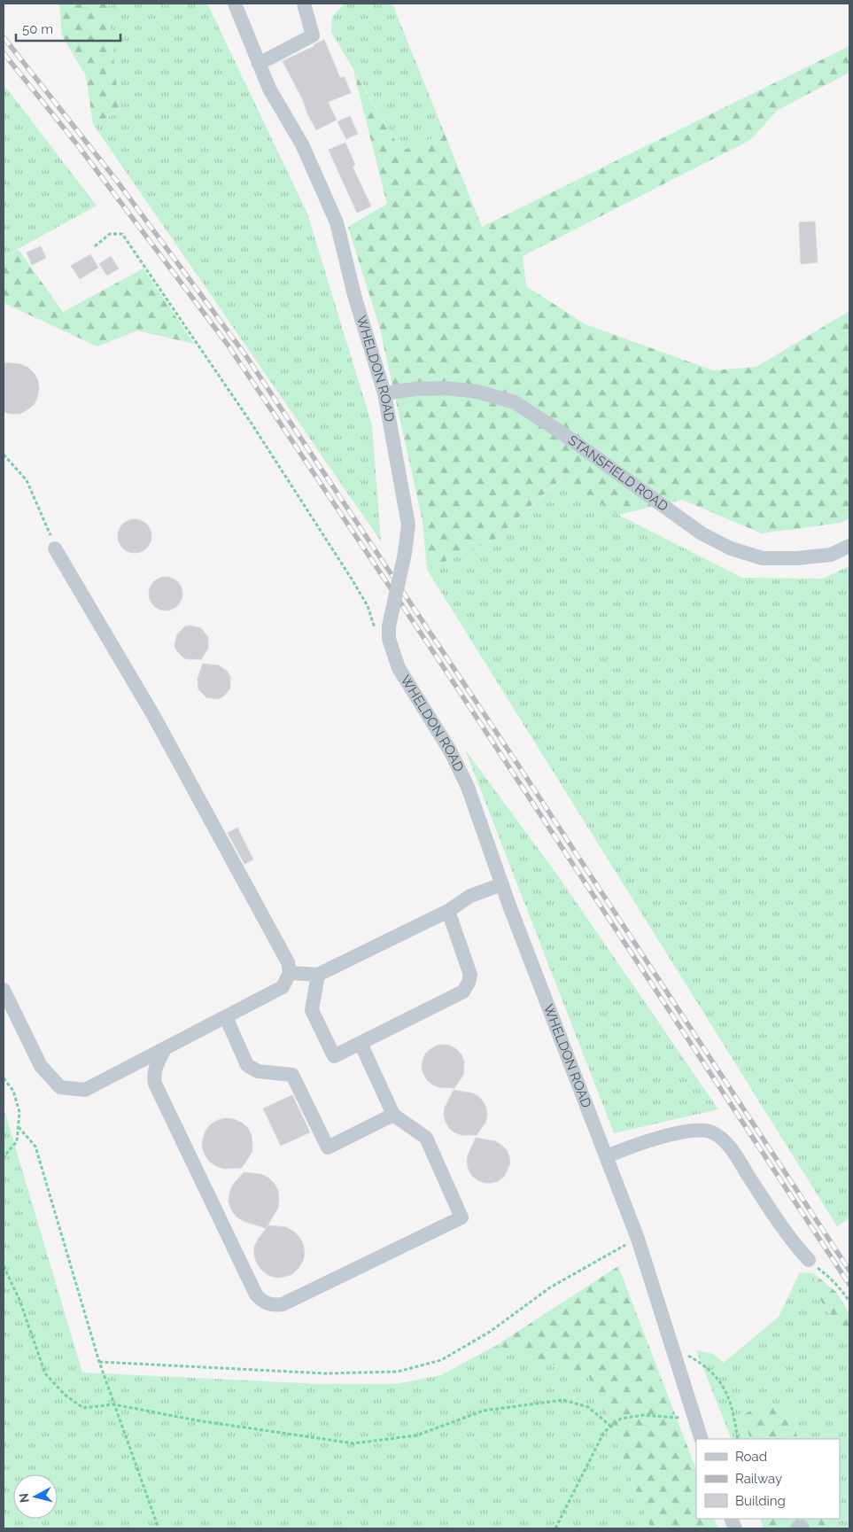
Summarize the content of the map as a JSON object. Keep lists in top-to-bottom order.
{
  "streets": {
    "street": ["WHELDON ROAD", "STANSFIELD ROAD"]
  },
  "crossings": [
    ["WHELDON ROAD", "STANSFIELD ROAD"]
  ],
  "legend": ["Road", "Railway", "Building"],
  "scale_bar": "50 m",
  "north": "left"
}
